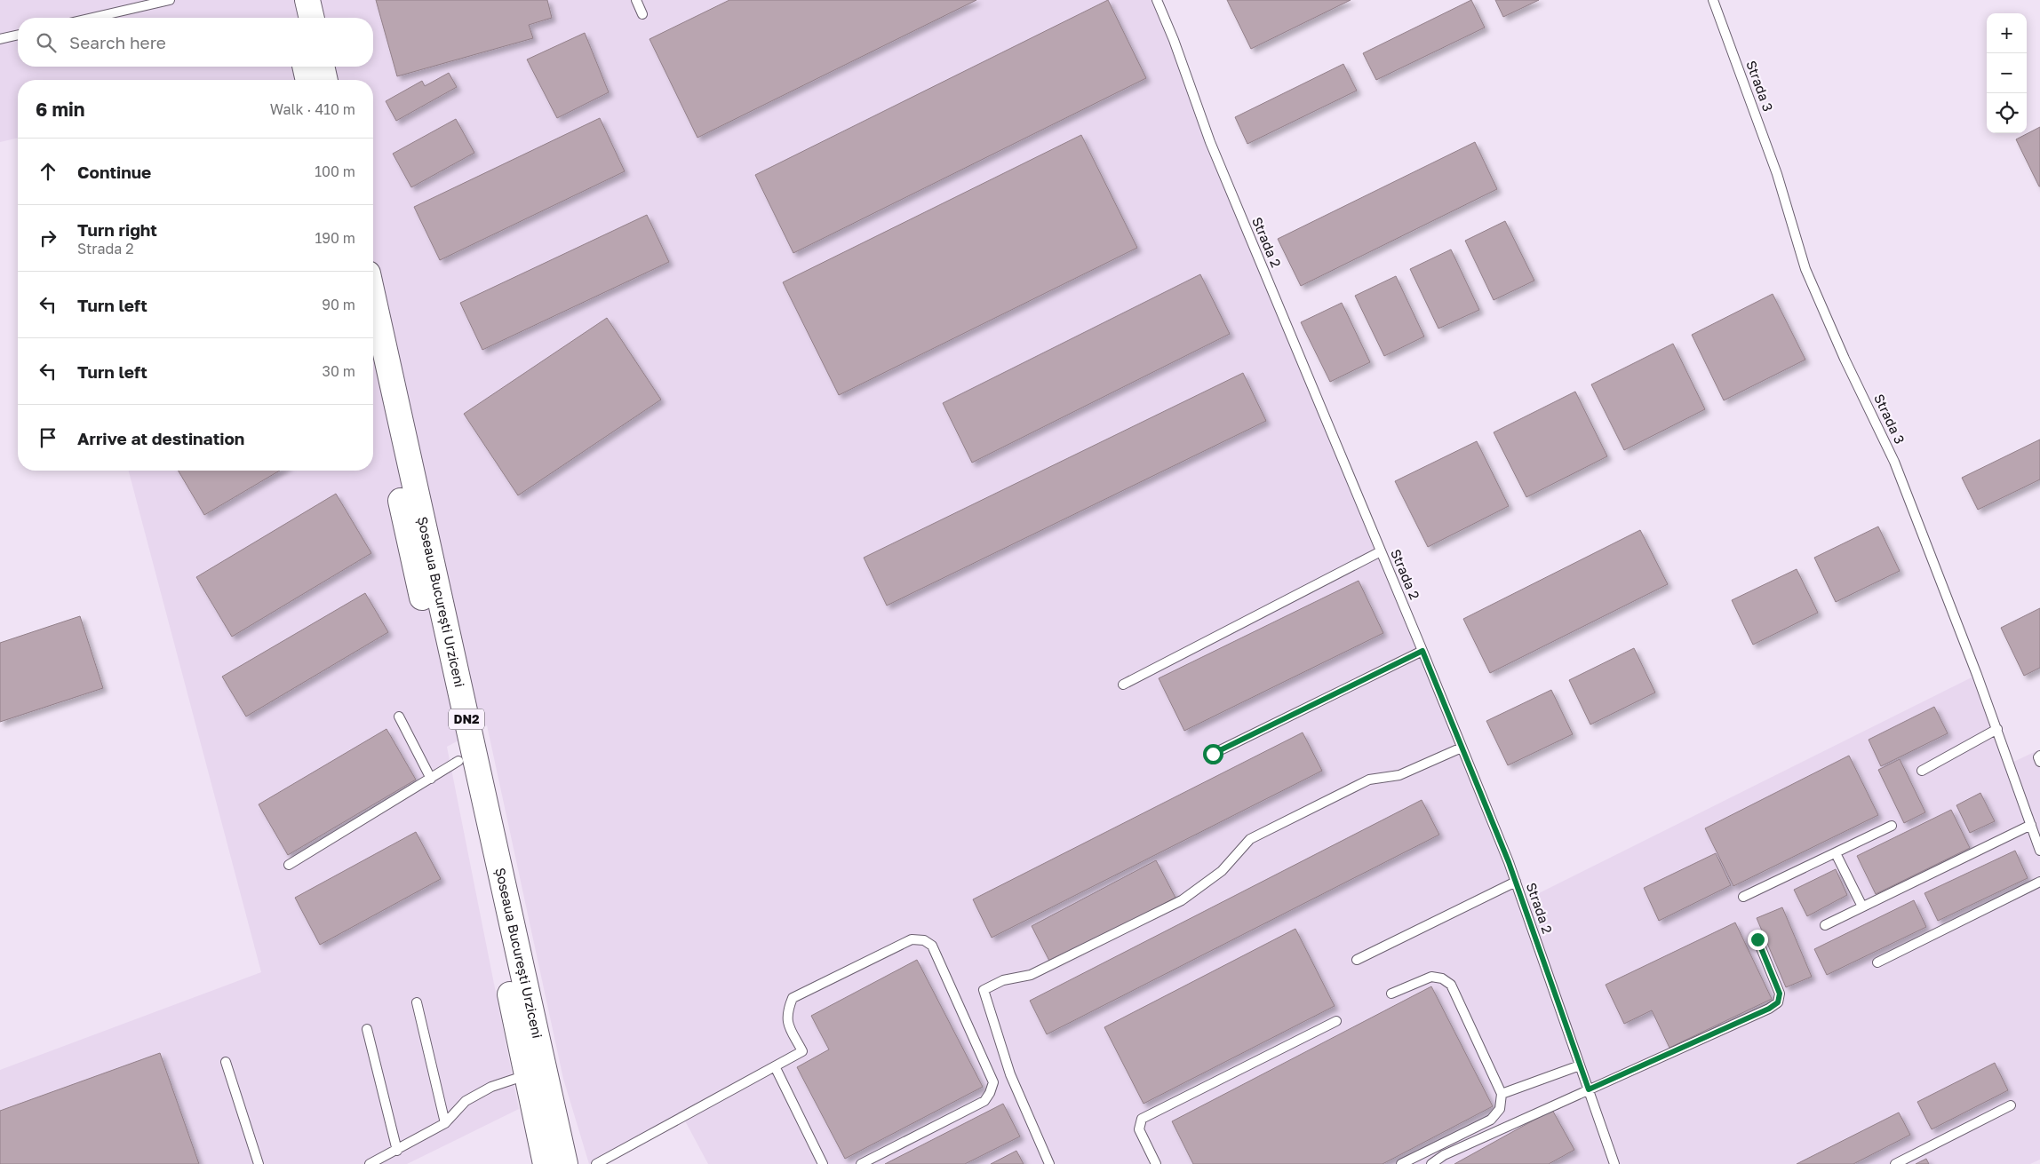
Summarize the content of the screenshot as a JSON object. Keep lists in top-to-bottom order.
{
  "streets": {
    "highway": ["Șoseaua București Urziceni", "DN2"],
    "lane": ["Strada 3", "Strada 2"]
  },
  "page": {
    "map_buttons": ["+", "−"],
    "search": "Search here",
    "heading": ["6 min", "Walk · 410 m"],
    "list": [
      ["Continue", "100 m"],
      ["Turn right", "Strada 2", "190 m"],
      ["Turn left", "90 m"],
      ["Turn left", "30 m"],
      "Arrive at destination"
    ]
  }
}
